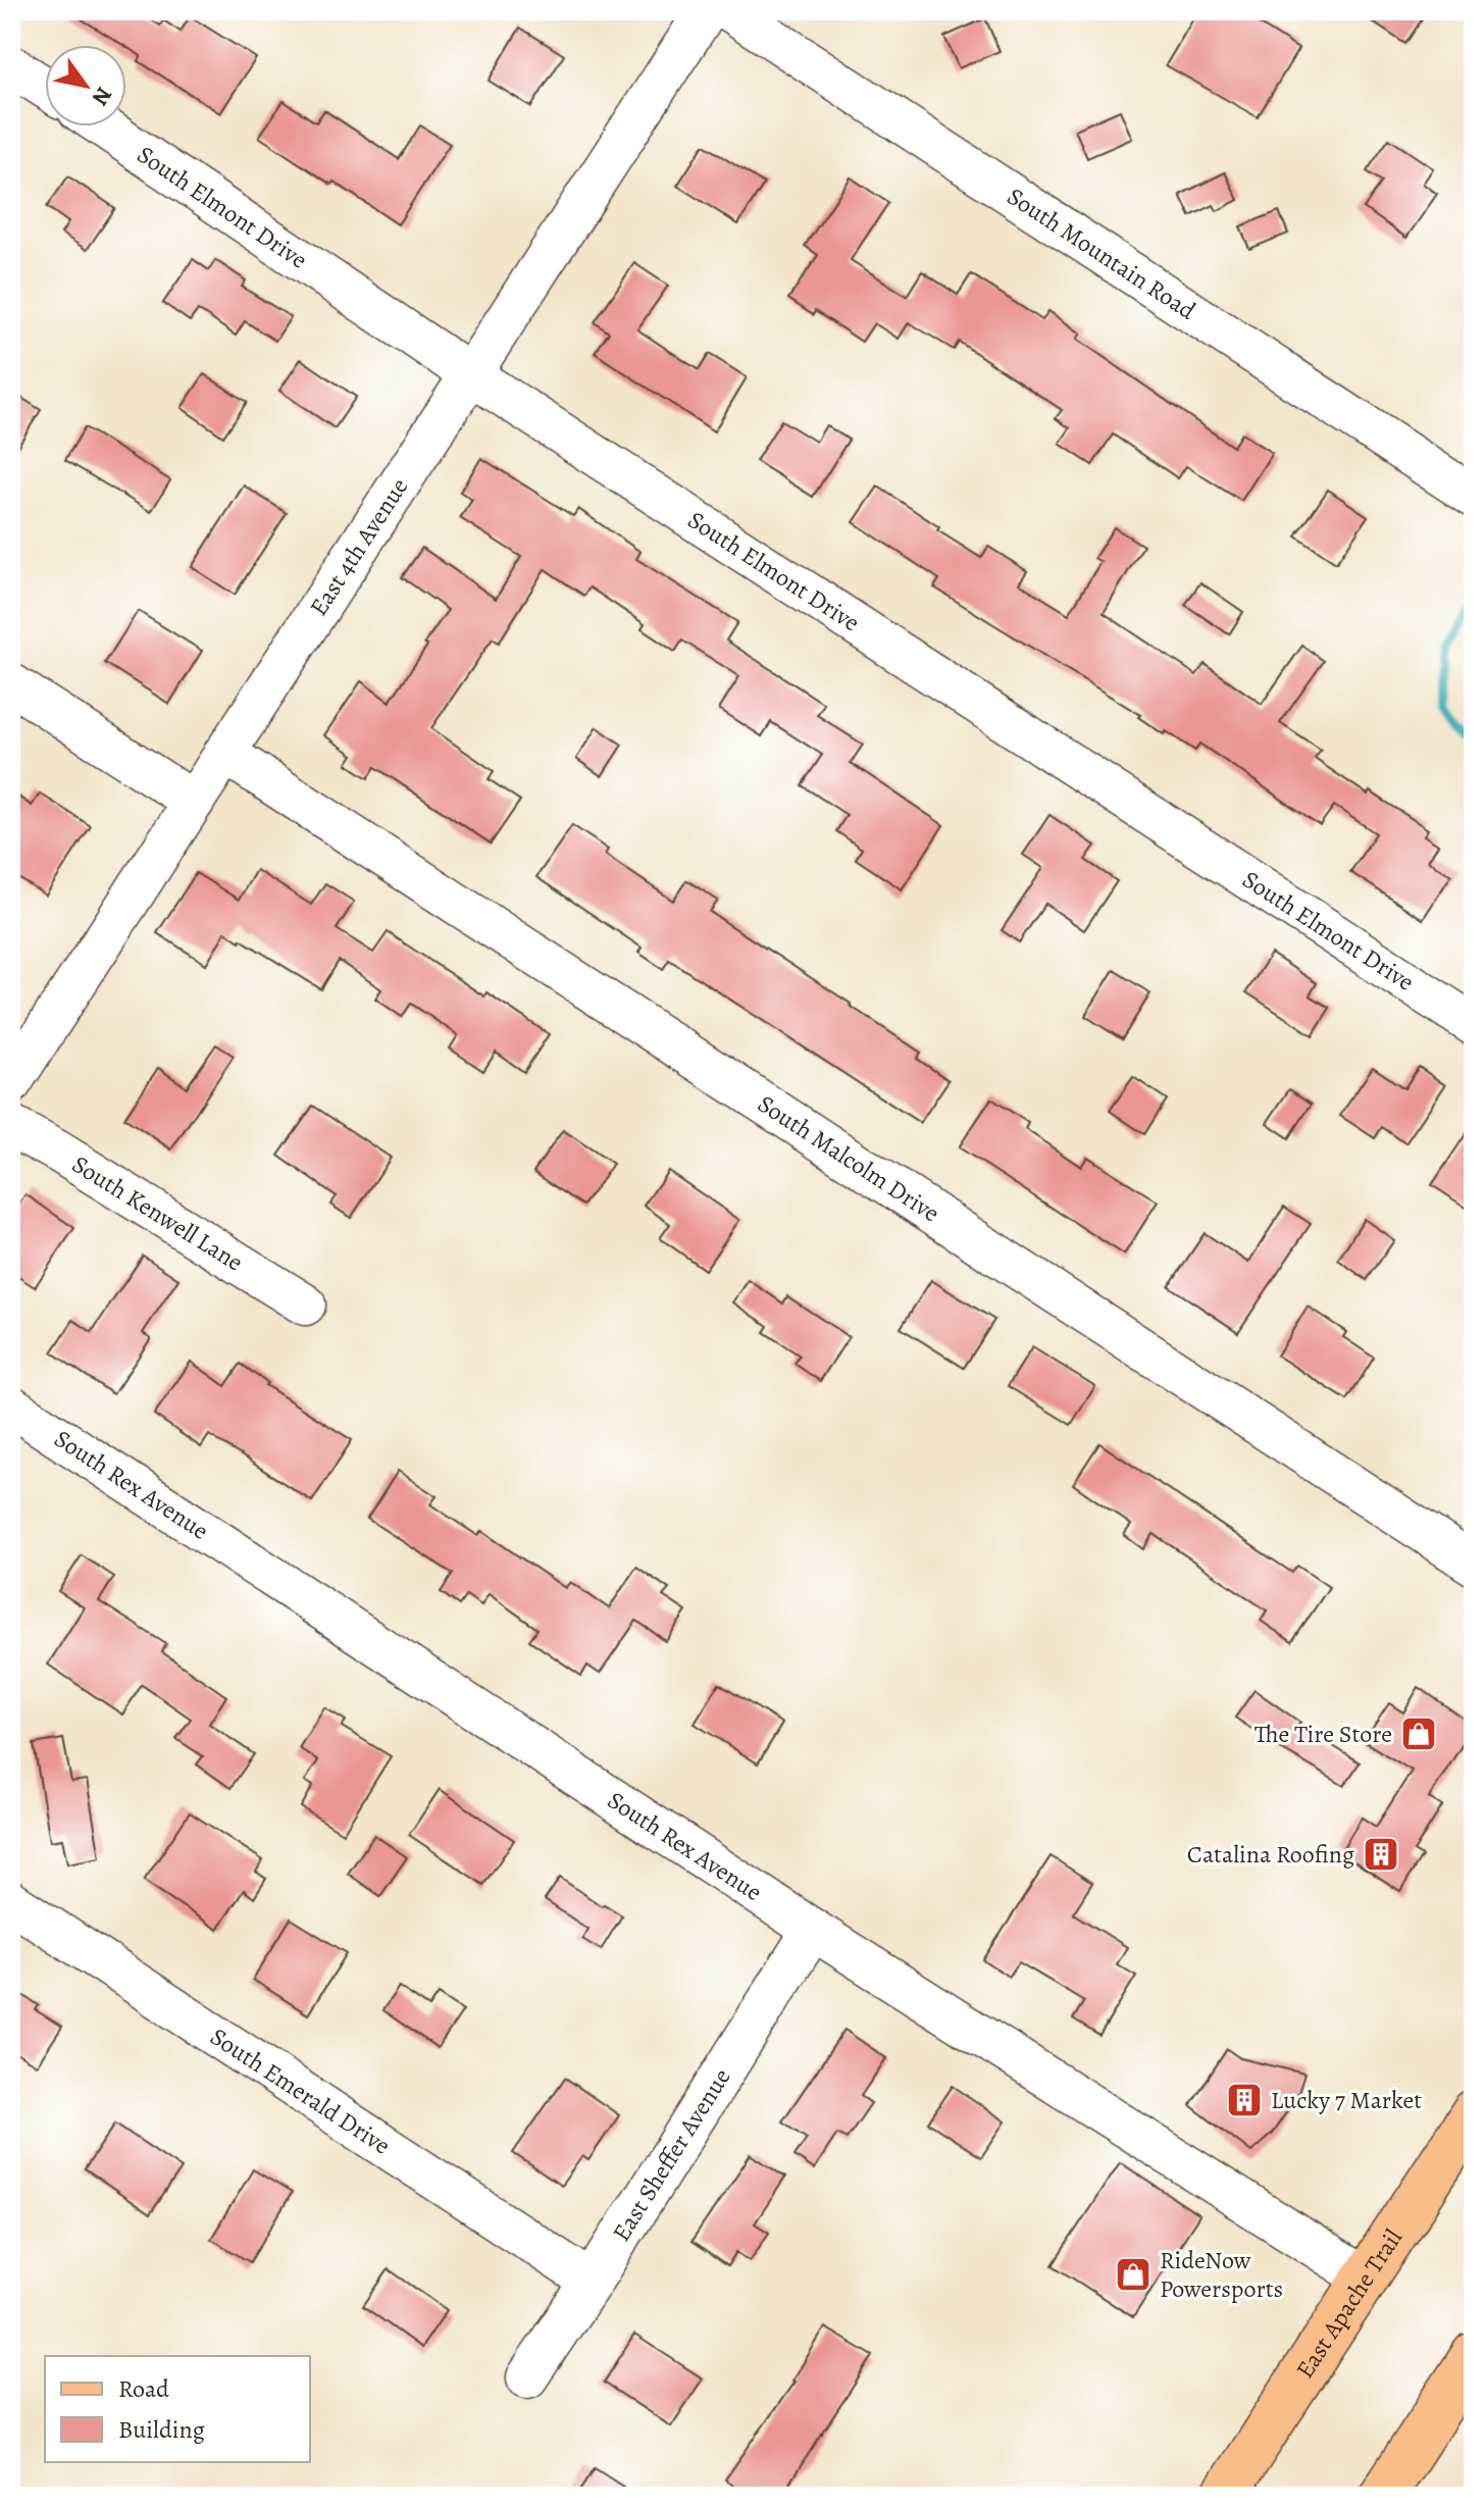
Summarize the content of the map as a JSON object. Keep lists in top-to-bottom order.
{
  "streets": {
    "main road": ["East Apache Trail"],
    "street": [
      "South Elmont Drive",
      "South Mountain Road",
      "East 4th Avenue",
      "South Malcolm Drive",
      "South Kenwell Lane",
      "South Rex Avenue",
      "South Emerald Drive",
      "East Sheffer Avenue"
    ]
  },
  "crossings": [
    ["South Elmont Drive", "East 4th Avenue"],
    ["East 4th Avenue", "South Malcolm Drive"],
    ["South Rex Avenue", "East Sheffer Avenue"],
    ["South Rex Avenue", "East Apache Trail"],
    ["South Emerald Drive", "East Sheffer Avenue"]
  ],
  "places": {
    "shop": ["The Tire Store", "RideNow Powersports"],
    "building": ["Catalina Roofing", "Lucky 7 Market"]
  },
  "legend": ["Road", "Building"],
  "north": "bottom right"
}
